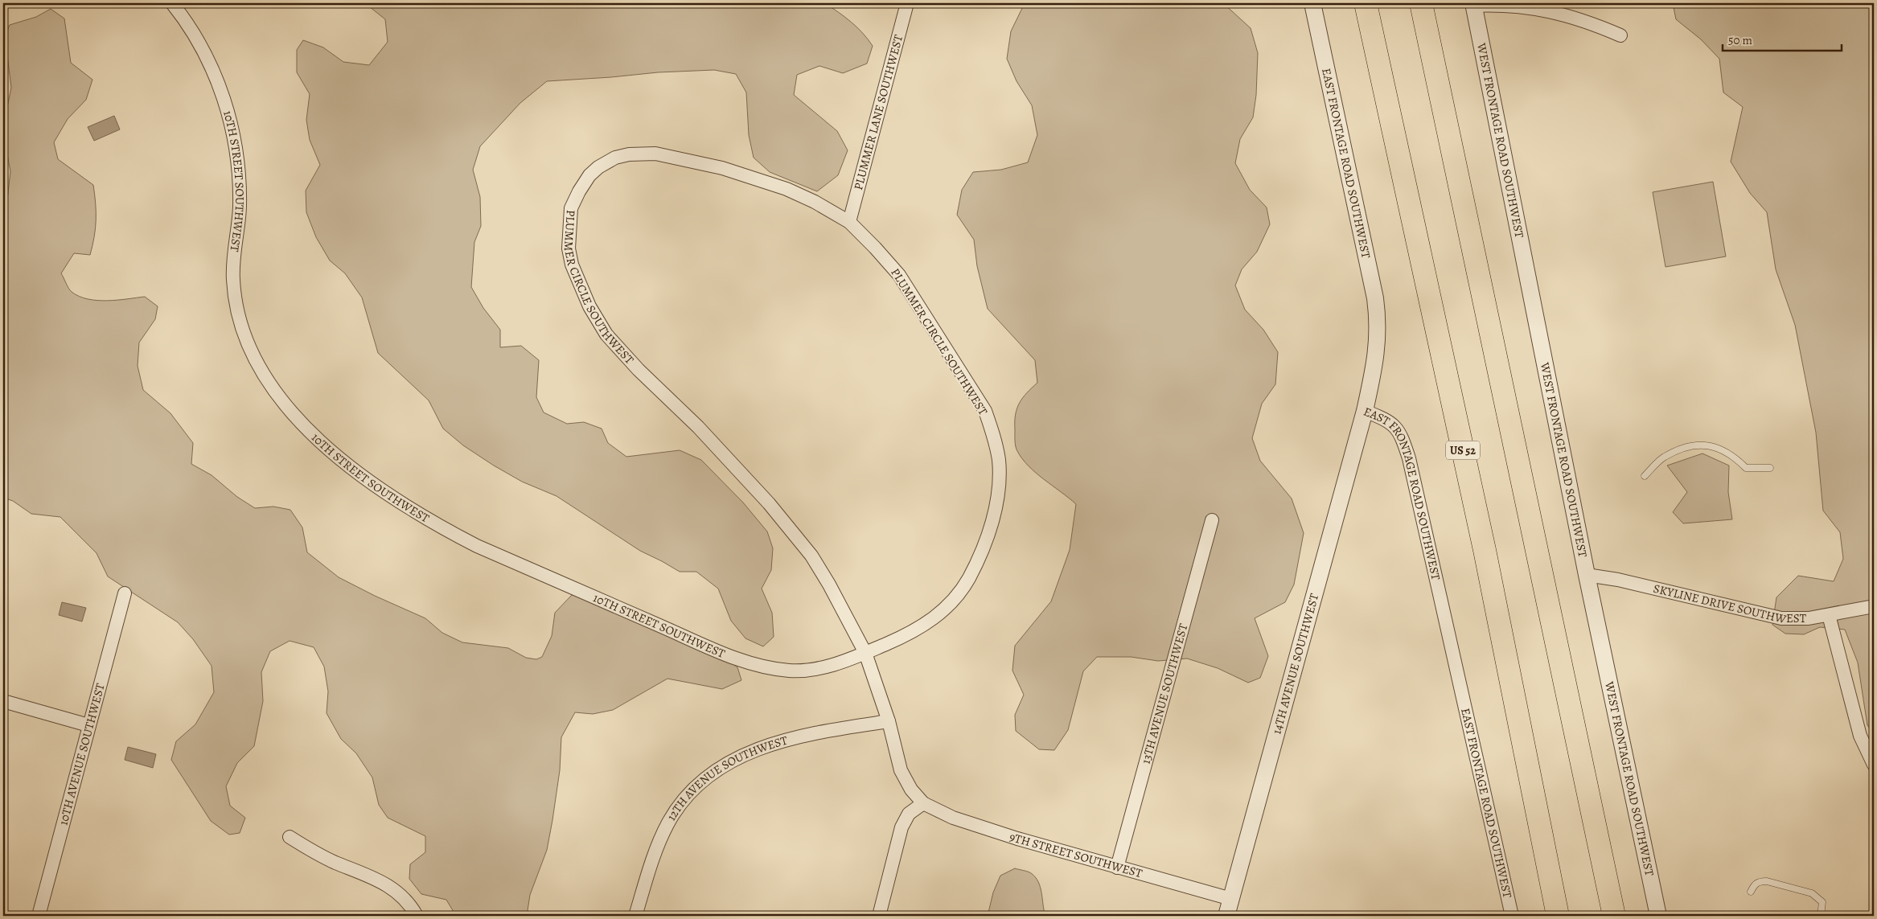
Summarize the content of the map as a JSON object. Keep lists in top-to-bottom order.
{
  "streets": {
    "highway": ["US 52"],
    "street": [
      "PLUMMER LANE SOUTHWEST",
      "WEST FRONTAGE ROAD SOUTHWEST",
      "EAST FRONTAGE ROAD SOUTHWEST",
      "10TH STREET SOUTHWEST",
      "PLUMMER CIRCLE SOUTHWEST",
      "SKYLINE DRIVE SOUTHWEST",
      "14TH AVENUE SOUTHWEST",
      "13TH AVENUE SOUTHWEST",
      "10TH AVENUE SOUTHWEST",
      "12TH AVENUE SOUTHWEST",
      "9TH STREET SOUTHWEST"
    ]
  },
  "crossings": [
    ["PLUMMER LANE SOUTHWEST", "PLUMMER CIRCLE SOUTHWEST"],
    ["WEST FRONTAGE ROAD SOUTHWEST", "SKYLINE DRIVE SOUTHWEST"],
    ["EAST FRONTAGE ROAD SOUTHWEST", "14TH AVENUE SOUTHWEST"],
    ["10TH STREET SOUTHWEST", "PLUMMER CIRCLE SOUTHWEST"],
    ["PLUMMER CIRCLE SOUTHWEST", "12TH AVENUE SOUTHWEST"],
    ["PLUMMER CIRCLE SOUTHWEST", "9TH STREET SOUTHWEST"],
    ["14TH AVENUE SOUTHWEST", "9TH STREET SOUTHWEST"],
    ["13TH AVENUE SOUTHWEST", "9TH STREET SOUTHWEST"]
  ],
  "scale_bar": "50 m"
}
